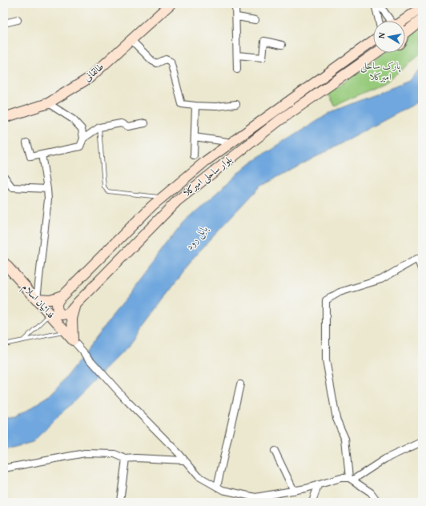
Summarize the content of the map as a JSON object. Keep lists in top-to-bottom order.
{
  "streets": {
    "main road": ["طالقانی", "بلوار ساحلی امیرکلا", "فدائیان اسلام"]
  },
  "crossings": [
    ["بلوار ساحلی امیرکلا", "فدائیان اسلام"]
  ],
  "water": ["بابل رود"],
  "parks": ["پارک ساحلی امیرکلا"],
  "north": "left"
}
